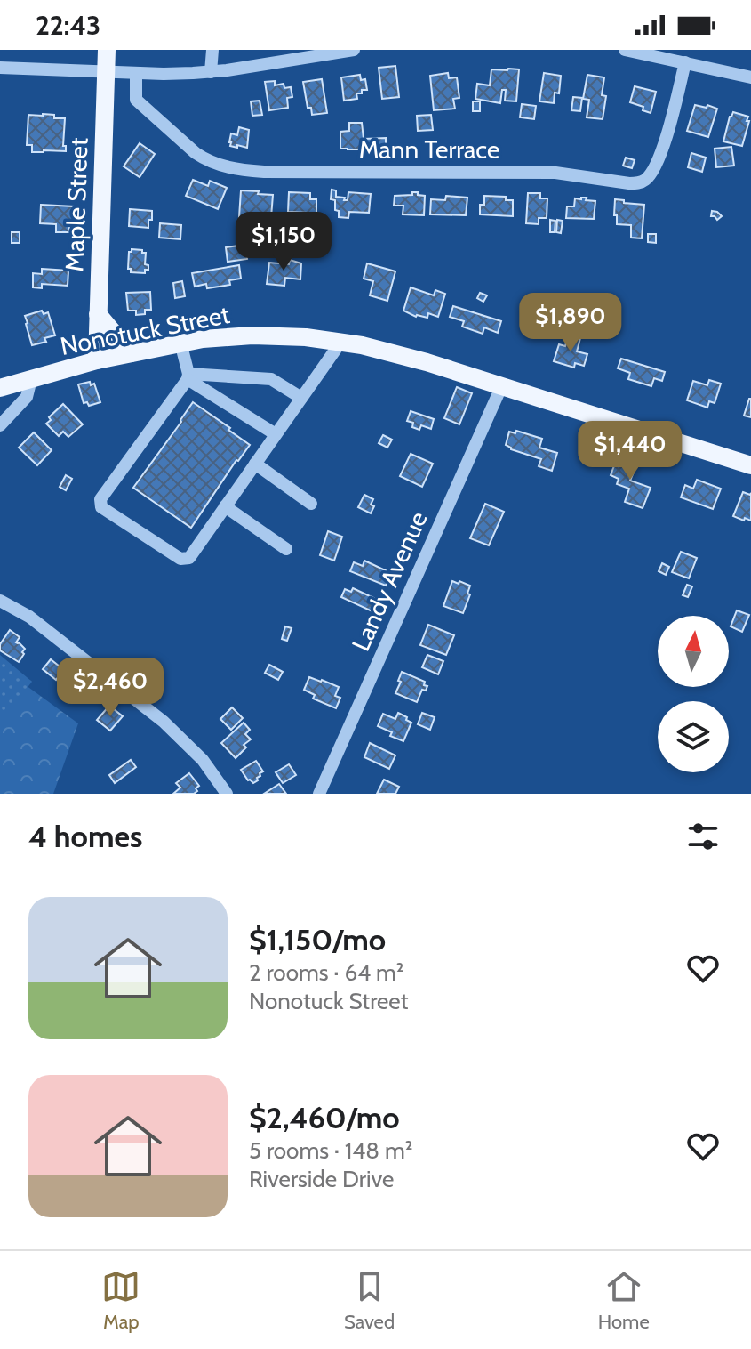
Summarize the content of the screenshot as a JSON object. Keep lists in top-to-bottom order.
{
  "streets": {
    "main road": ["Maple Street", "Nonotuck Street"],
    "street": ["Mann Terrace", "Landy Avenue"]
  },
  "crossings": [
    ["Maple Street", "Nonotuck Street"],
    ["Nonotuck Street", "Landy Avenue"]
  ],
  "north": "top",
  "page": {
    "status": "22:43",
    "price": [
      "$1,150",
      "$1,890",
      "$1,440",
      "$2,460"
    ],
    "heading": "4 homes",
    "list": [
      {
        "name": "$1,150/mo",
        "note": "2 rooms · 64 m² · Nonotuck Street"
      },
      {
        "name": "$2,460/mo",
        "note": "5 rooms · 148 m² · Riverside Drive"
      }
    ],
    "tabs": ["Map", "Saved", "Home"]
  }
}
